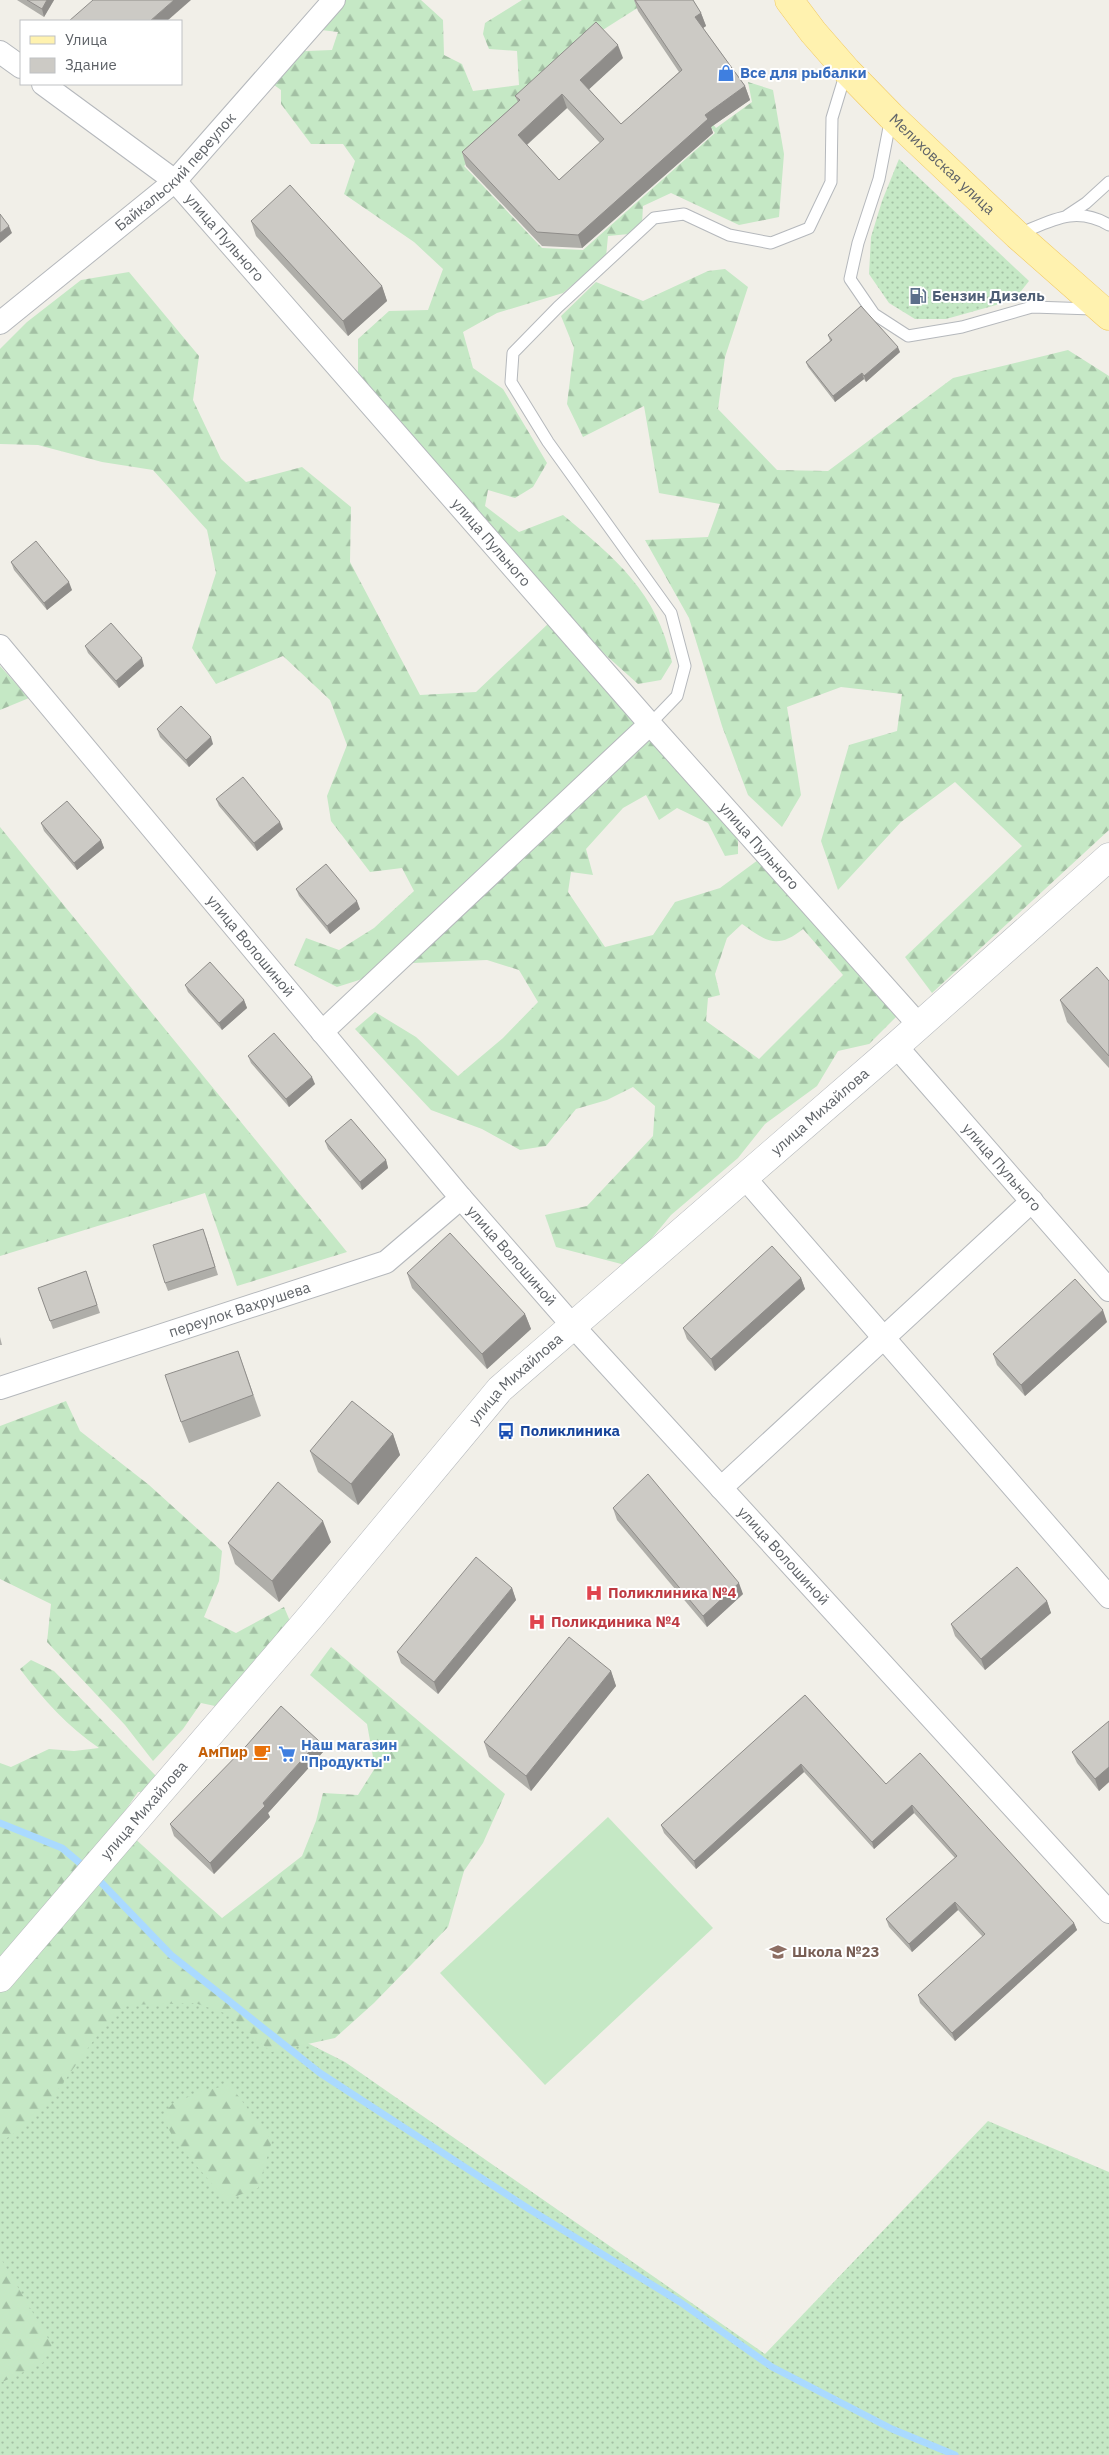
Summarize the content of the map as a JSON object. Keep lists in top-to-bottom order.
{
  "streets": {
    "main road": ["Мелиховская улица"],
    "street": [
      "Байкальский переулок",
      "улица Пульного",
      "улица Волошиной",
      "улица Михайлова",
      "переулок Вахрушева"
    ]
  },
  "crossings": [
    ["Байкальский переулок", "улица Пульного"],
    ["улица Пульного", "улица Михайлова"],
    ["улица Волошиной", "улица Михайлова"],
    ["улица Волошиной", "переулок Вахрушева"]
  ],
  "places": {
    "shop": ["Все для рыбалки"],
    "fuel station": ["Бензин Дизель"],
    "bus stop": ["Поликлиника"],
    "hospital": ["Поликлиника №4", "Поликдиника №4"],
    "cafe": ["АмПир"],
    "supermarket": ["Наш магазин \"Продукты\""],
    "school or university": ["Школа №23"]
  },
  "legend": ["Улица", "Здание"]
}
